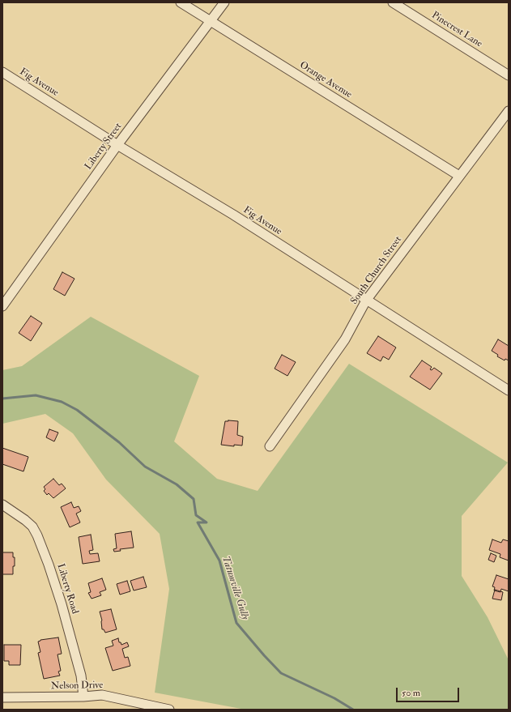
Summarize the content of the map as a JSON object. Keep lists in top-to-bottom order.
{
  "streets": {
    "street": [
      "Pinecrest Lane",
      "Orange Avenue",
      "Fig Avenue",
      "Liberty Street",
      "South Church Street",
      "Liberty Road",
      "Nelson Drive"
    ]
  },
  "crossings": [
    ["Orange Avenue", "Liberty Street"],
    ["Orange Avenue", "South Church Street"],
    ["Fig Avenue", "Liberty Street"],
    ["Fig Avenue", "South Church Street"],
    ["Liberty Road", "Nelson Drive"]
  ],
  "water": ["Tatumville Gully"],
  "scale_bar": "50 m"
}
